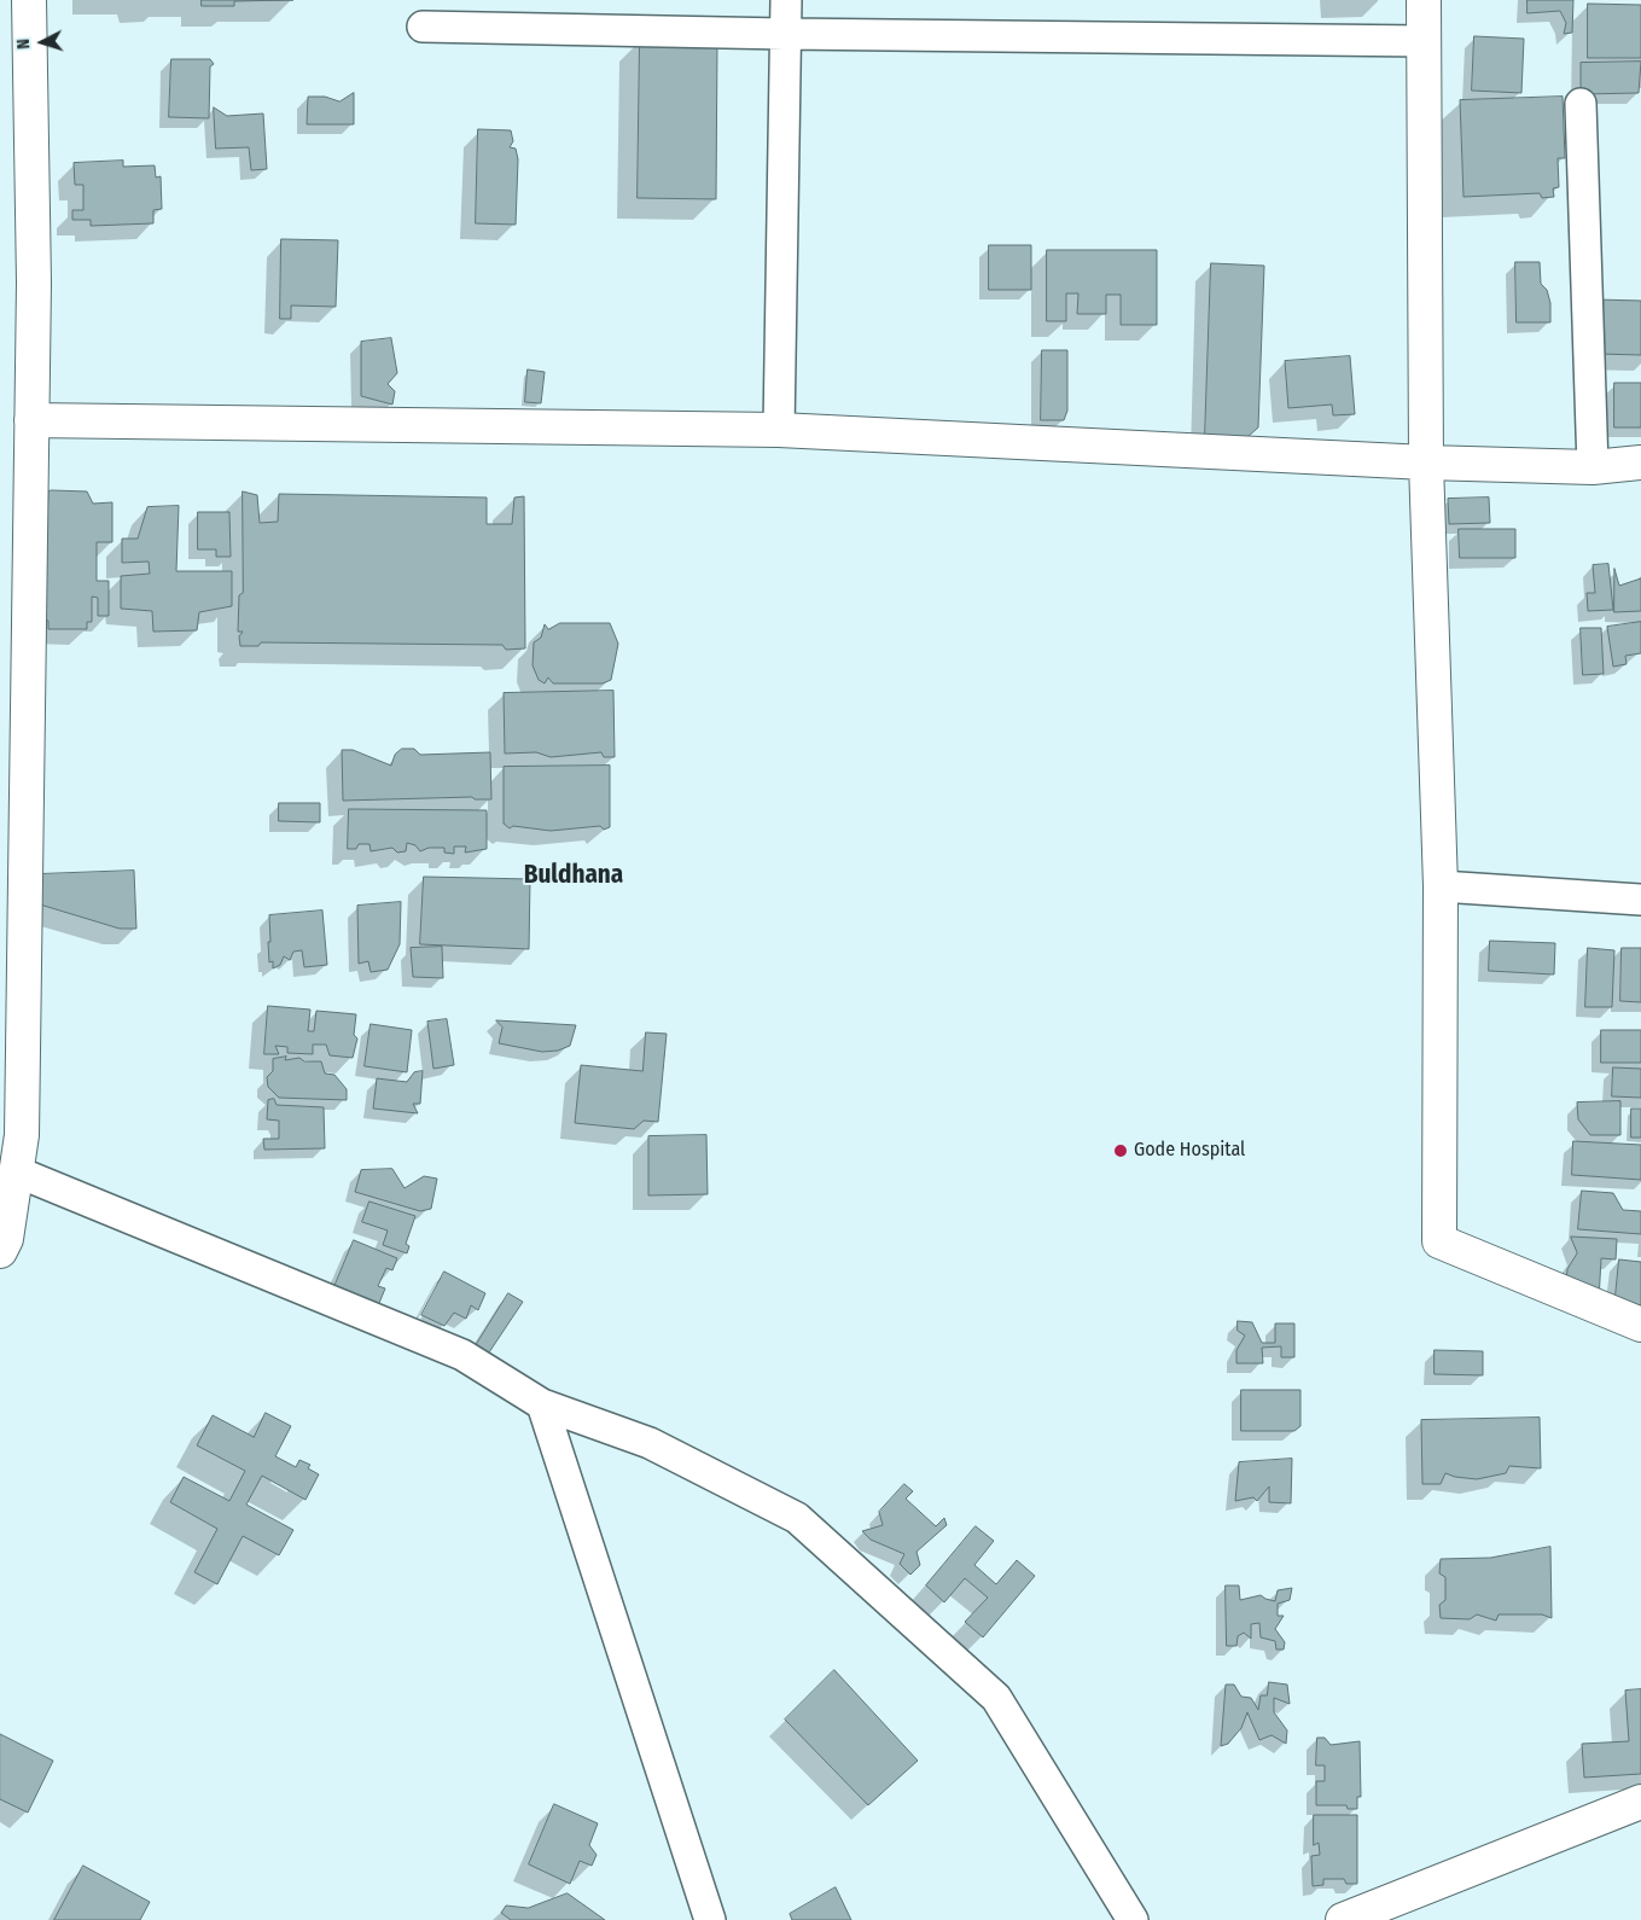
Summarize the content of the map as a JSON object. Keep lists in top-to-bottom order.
{
  "districts": ["Buldhana"],
  "places": ["Gode Hospital"],
  "north": "left"
}
